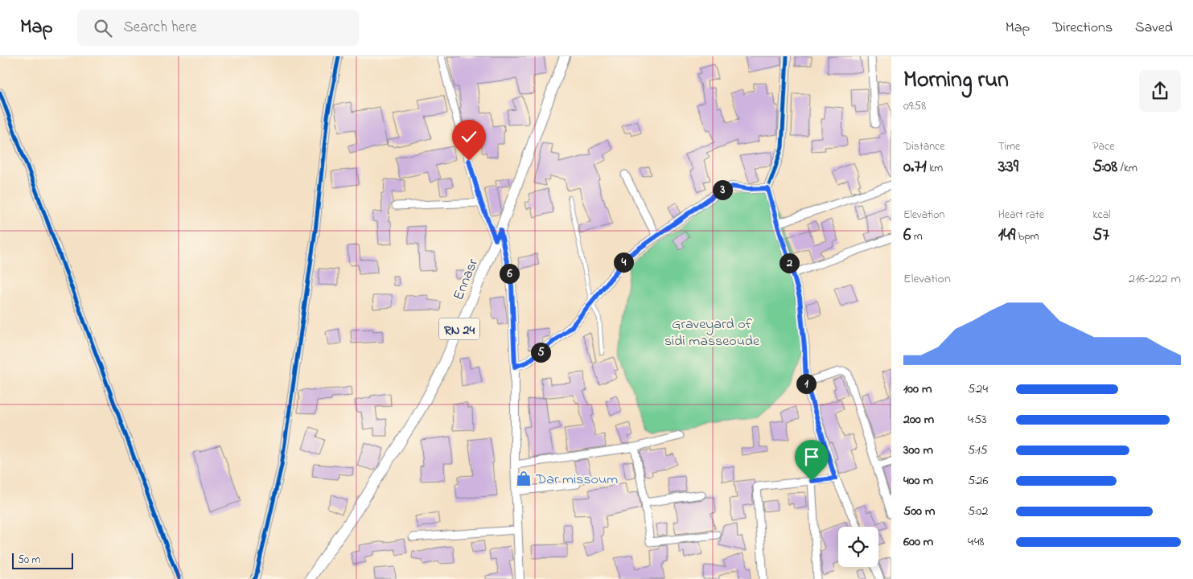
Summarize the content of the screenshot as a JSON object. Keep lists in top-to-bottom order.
{
  "streets": {
    "main road": ["Ennasr", "RN 24"]
  },
  "parks": ["Graveyard of sidi masseoude"],
  "places": {
    "shop": ["Dar missoum"]
  },
  "scale_bar": "50 m",
  "page": {
    "header": "Map",
    "search": "Search here",
    "nav": ["Map", "Directions", "Saved"],
    "heading": ["Morning run", "09:58"],
    "stats": [
      ["Distance", "0.71 km"],
      ["Time", "3:39"],
      ["Pace", "5:08 /km"],
      ["Elevation", "6 m"],
      ["Heart rate", "149 bpm"],
      ["kcal", "57"]
    ],
    "pins": [
      "3",
      "4",
      "2",
      "6",
      "5",
      "1"
    ],
    "chart": ["Elevation", "216–222 m"],
    "list": [
      {
        "name": "100 m",
        "note": "5:24"
      },
      {
        "name": "200 m",
        "note": "4:53"
      },
      {
        "name": "300 m",
        "note": "5:15"
      },
      {
        "name": "400 m",
        "note": "5:26"
      },
      {
        "name": "500 m",
        "note": "5:02"
      },
      {
        "name": "600 m",
        "note": "4:48"
      }
    ],
    "scale": "50 m"
  }
}
